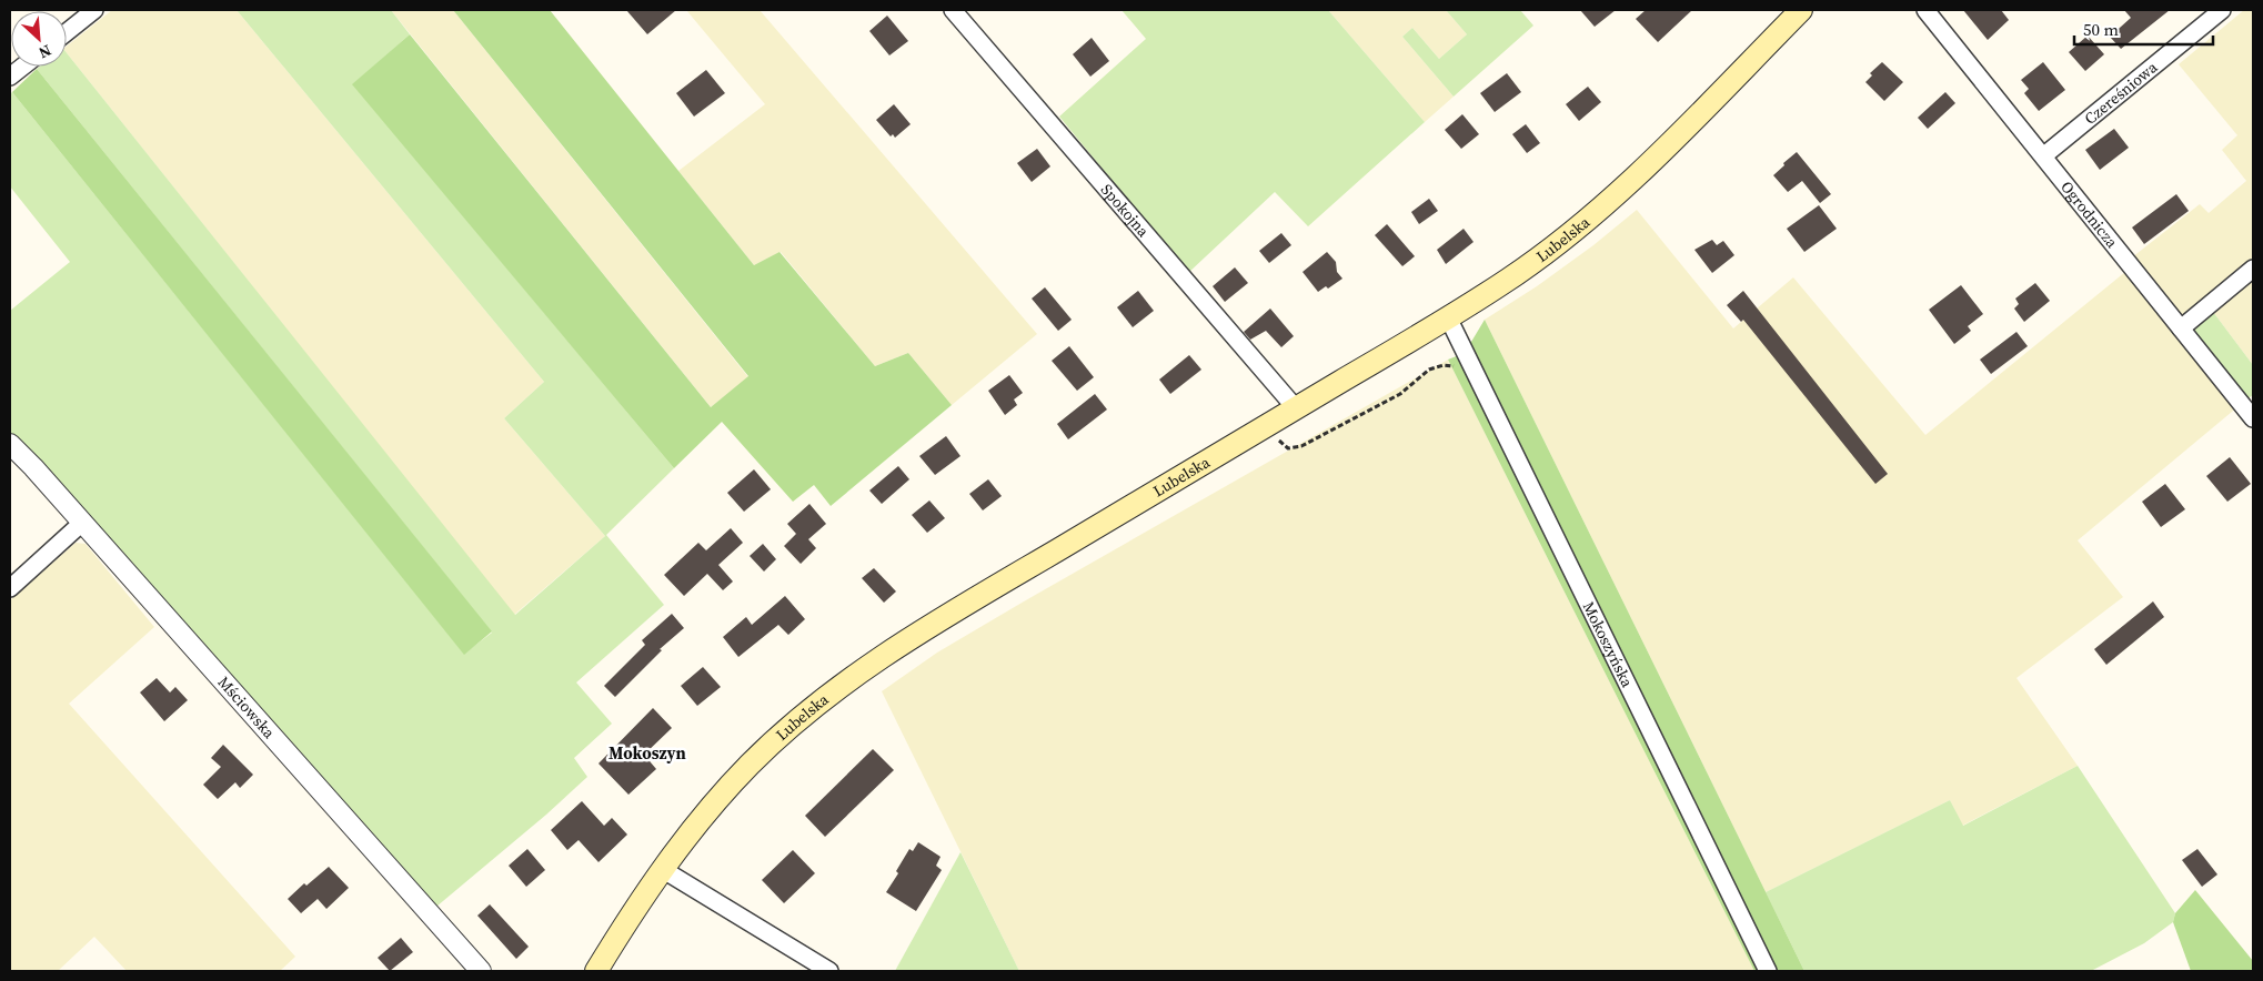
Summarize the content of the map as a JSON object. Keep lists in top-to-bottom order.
{
  "streets": {
    "main road": ["Lubelska"],
    "street": [
      "Czereśniowa",
      "Spokojna",
      "Ogrodnicza",
      "Mokoszyńska",
      "Mściowska"
    ]
  },
  "crossings": [
    ["Czereśniowa", "Ogrodnicza"],
    ["Spokojna", "Lubelska"],
    ["Lubelska", "Mokoszyńska"]
  ],
  "districts": ["Mokoszyn"],
  "scale_bar": "50 m",
  "north": "bottom right"
}
